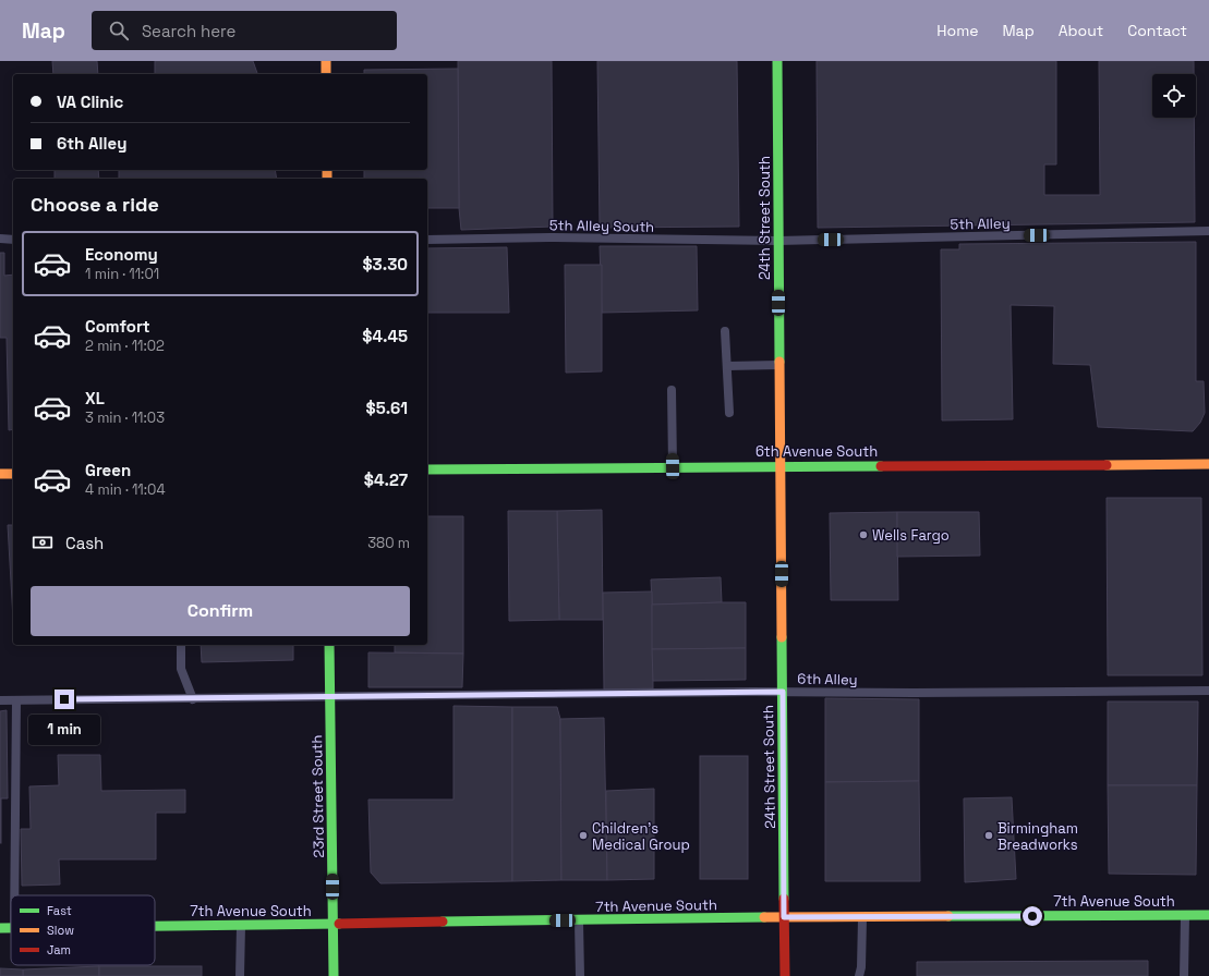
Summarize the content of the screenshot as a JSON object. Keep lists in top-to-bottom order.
{
  "streets": {
    "street": [
      "24th Street South",
      "6th Avenue South",
      "23rd Street South",
      "7th Avenue South"
    ],
    "lane": ["5th Alley", "5th Alley South", "6th Alley"]
  },
  "crossings": [
    ["24th Street South", "5th Alley"],
    ["24th Street South", "5th Alley South"],
    ["24th Street South", "6th Avenue South"],
    ["24th Street South", "6th Alley"],
    ["24th Street South", "7th Avenue South"],
    ["5th Alley", "5th Alley South"],
    ["6th Alley", "23rd Street South"],
    ["23rd Street South", "7th Avenue South"]
  ],
  "places": ["Wells Fargo", "Children's Medical Group", "Birmingham Breadworks"],
  "legend": ["Fast", "Slow", "Jam"],
  "page": {
    "header": "Map",
    "search": "Search here",
    "nav": [
      "Home",
      "Map",
      "About",
      "Contact"
    ],
    "banner": ["VA Clinic", "6th Alley"],
    "heading": "Choose a ride",
    "list": [
      {
        "name": "Economy",
        "note": "1 min · 11:01",
        "value": "$3.30"
      },
      {
        "name": "Comfort",
        "note": "2 min · 11:02",
        "value": "$4.45"
      },
      {
        "name": "XL",
        "note": "3 min · 11:03",
        "value": "$5.61"
      },
      {
        "name": "Green",
        "note": "4 min · 11:04",
        "value": "$4.27"
      }
    ],
    "pay": ["Cash", "380 m"],
    "buttons": "Confirm",
    "bubble": "1 min"
  }
}
